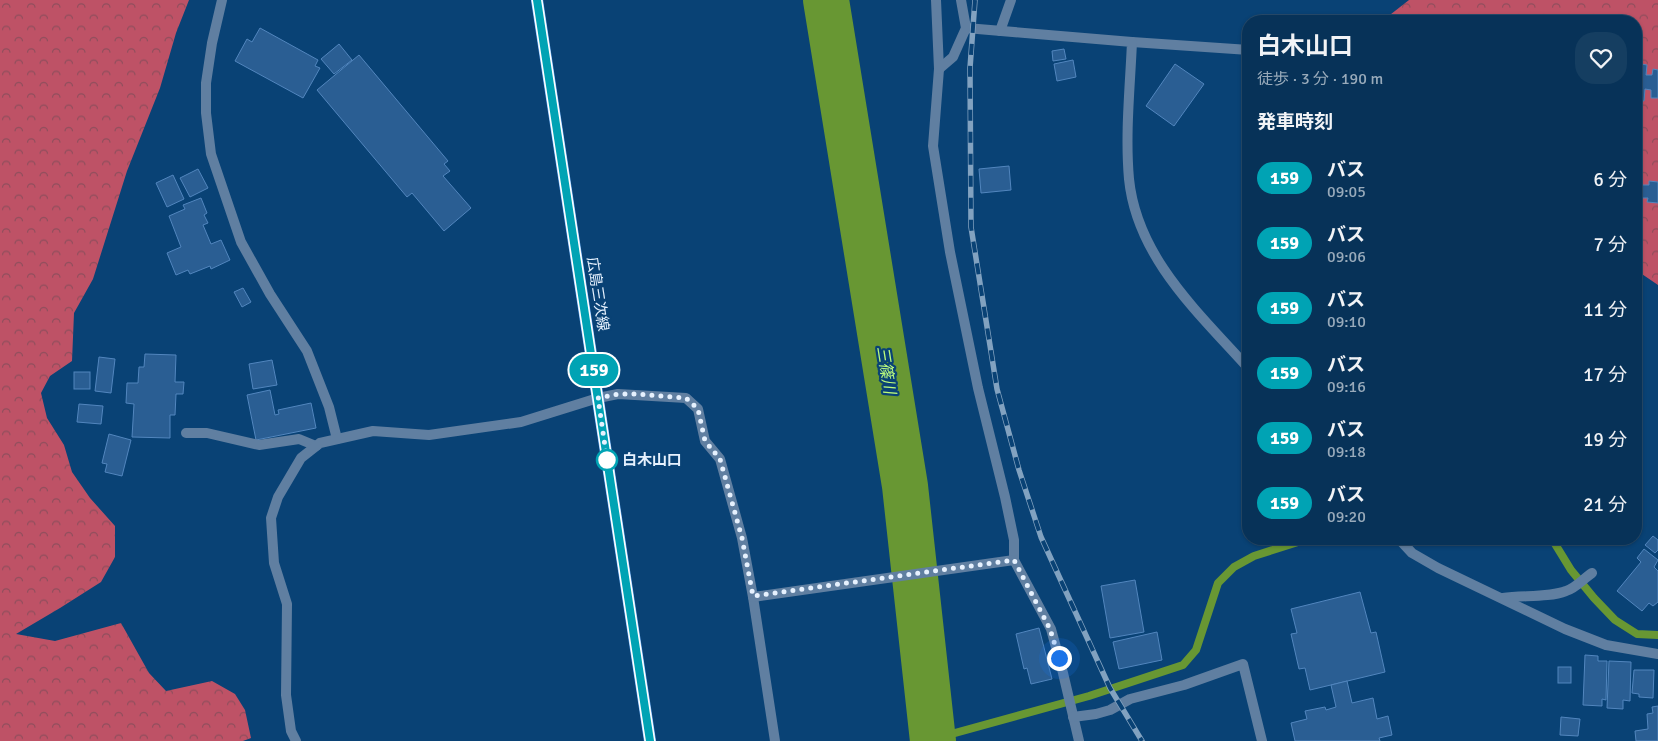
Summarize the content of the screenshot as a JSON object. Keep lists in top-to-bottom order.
{
  "streets": {
    "main road": ["広島三次線"]
  },
  "water": ["三篠川"],
  "places": ["白木山口"],
  "lines": ["bus line 159"],
  "page": {
    "on_map": "159",
    "heading": [
      ["白木山口", "徒歩 · 3 分 · 190 m"],
      "発車時刻"
    ],
    "list": [
      {
        "mark": "159",
        "name": "バス",
        "note": "09:05",
        "value": "6 分"
      },
      {
        "mark": "159",
        "name": "バス",
        "note": "09:06",
        "value": "7 分"
      },
      {
        "mark": "159",
        "name": "バス",
        "note": "09:10",
        "value": "11 分"
      },
      {
        "mark": "159",
        "name": "バス",
        "note": "09:16",
        "value": "17 分"
      },
      {
        "mark": "159",
        "name": "バス",
        "note": "09:18",
        "value": "19 分"
      },
      {
        "mark": "159",
        "name": "バス",
        "note": "09:20",
        "value": "21 分"
      }
    ]
  }
}
